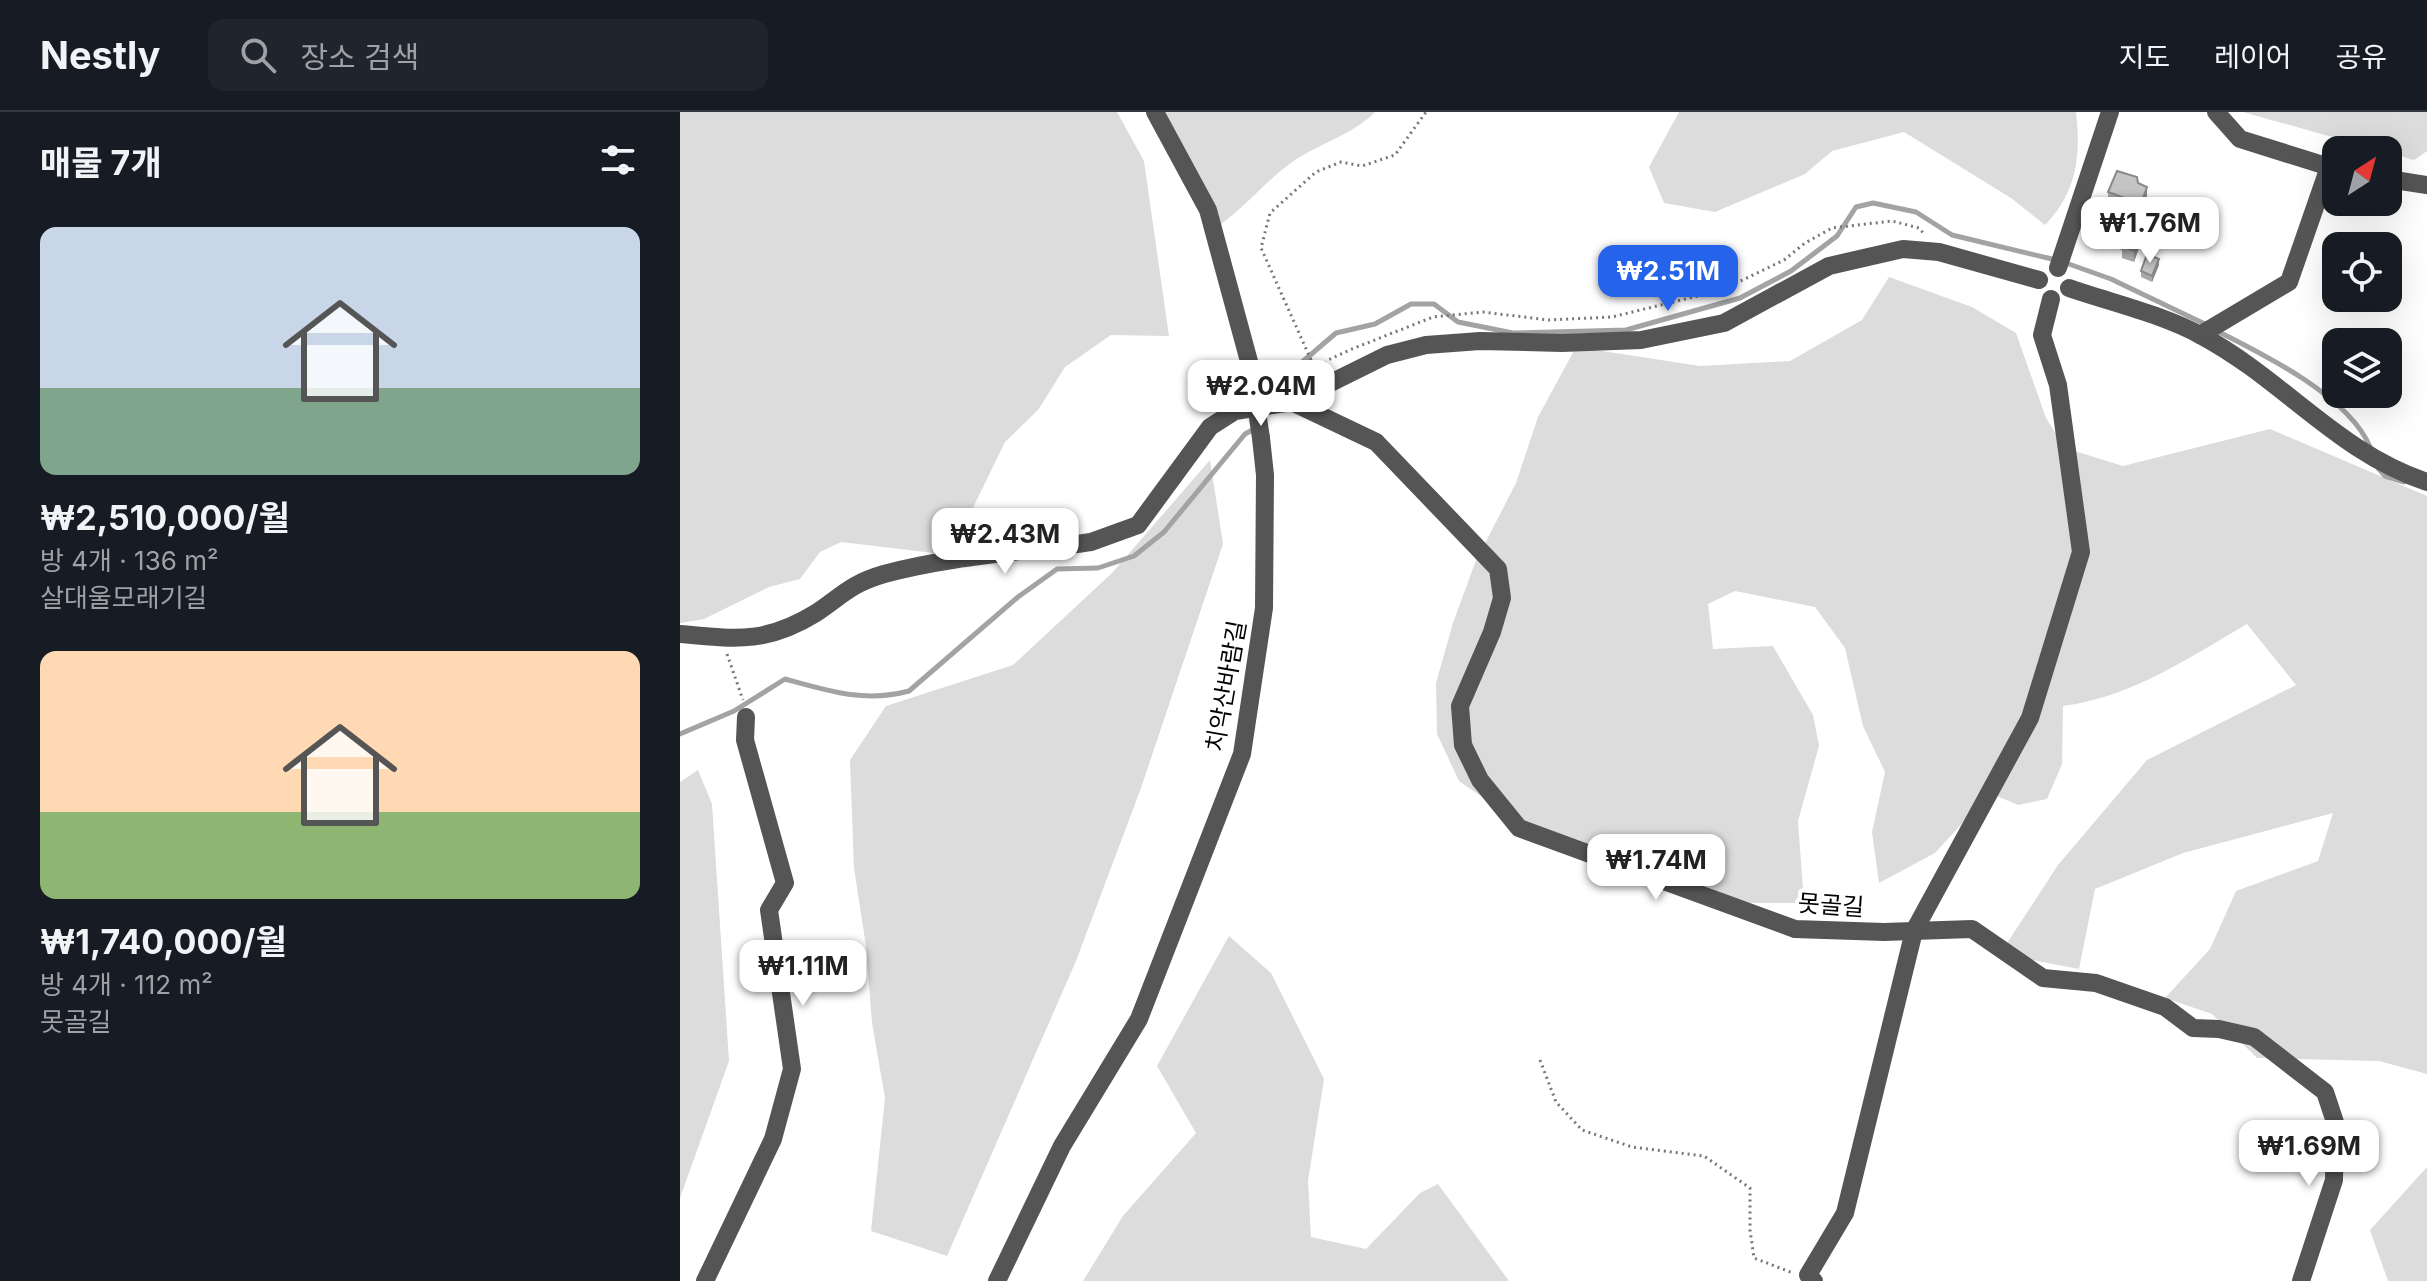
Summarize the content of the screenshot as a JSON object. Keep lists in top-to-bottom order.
{
  "streets": {
    "street": ["치악산바람길", "못골길"]
  },
  "north": "top right",
  "page": {
    "header": "Nestly",
    "search": "장소 검색",
    "nav": ["지도", "레이어", "공유"],
    "heading": "매물 7개",
    "price": [
      "₩1.76M",
      "₩2.51M",
      "₩2.04M",
      "₩2.43M",
      "₩1.74M",
      "₩1.11M",
      "₩1.69M"
    ],
    "list": [
      {
        "name": "₩2,510,000/월",
        "note": "방 4개 · 136 m² · 살대울모래기길"
      },
      {
        "name": "₩1,740,000/월",
        "note": "방 4개 · 112 m² · 못골길"
      }
    ]
  }
}
